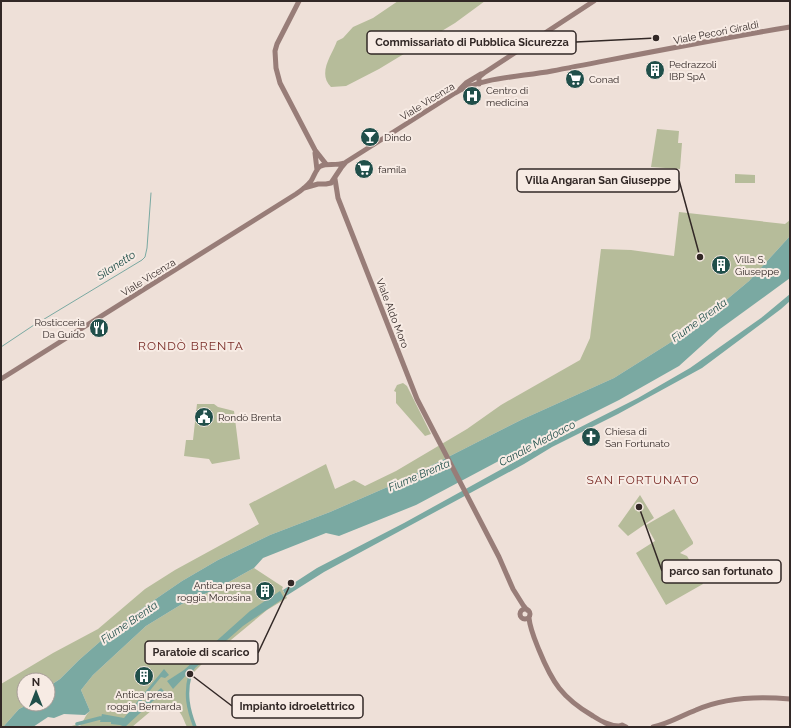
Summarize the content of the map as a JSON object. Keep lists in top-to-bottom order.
{
  "streets": {
    "main road": ["Viale Pecori Giraldi", "Viale Vicenza", "Viale Aldo Moro"]
  },
  "crossings": [
    ["Viale Pecori Giraldi", "Viale Vicenza"],
    ["Viale Vicenza", "Viale Aldo Moro"]
  ],
  "districts": ["RONDÒ BRENTA", "SAN FORTUNATO"],
  "water": ["Silanetto", "Fiume Brenta", "Canale Medoaco"],
  "places": {
    "other": [
      "Commissariato di Pubblica Sicurezza",
      "Villa Angaran San Giuseppe",
      "parco san fortunato",
      "Paratoie di scarico",
      "Impianto idroelettrico"
    ],
    "building": [
      "Pedrazzoli IBP SpA",
      "Villa S. Giuseppe",
      "Antica presa roggia Morosina",
      "Antica presa roggia Bernarda"
    ],
    "supermarket": ["Conad", "famila"],
    "hospital": ["Centro di medicina"],
    "bar": ["Dindo"],
    "restaurant": ["Rosticceria Da Guido"],
    "public building": ["Rondò Brenta"],
    "church": ["Chiesa di San Fortunato"]
  },
  "north": "top"
}
